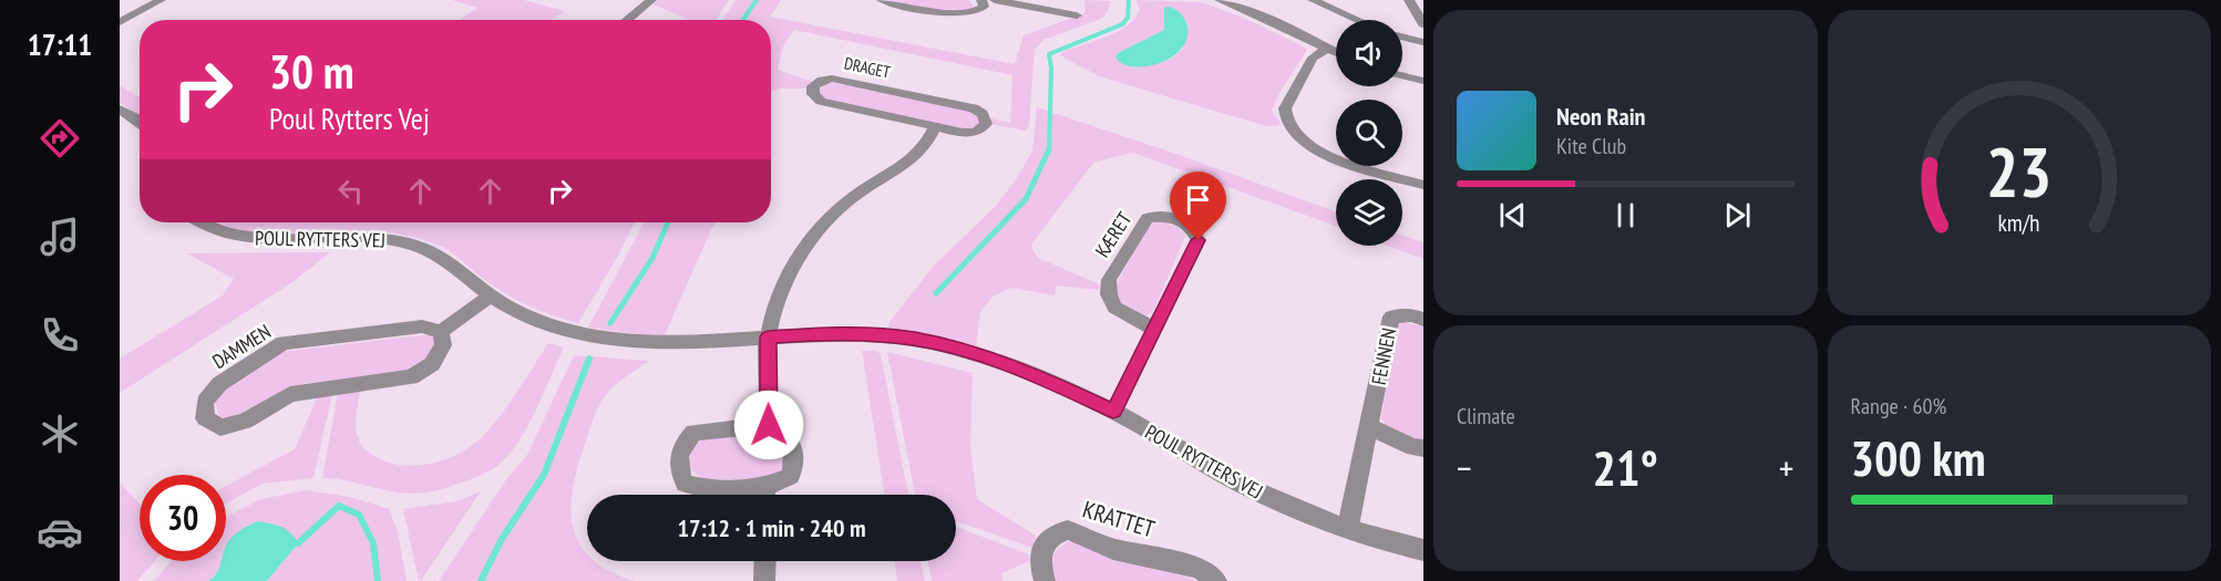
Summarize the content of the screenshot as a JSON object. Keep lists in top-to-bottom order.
{
  "streets": {
    "street": [
      "DRAGET",
      "KÆRET",
      "POUL RYTTERS VEJ",
      "DAMMEN",
      "FENNEN",
      "KRATTET"
    ]
  },
  "crossings": [
    ["KÆRET", "POUL RYTTERS VEJ"],
    ["POUL RYTTERS VEJ", "FENNEN"]
  ],
  "page": {
    "tabs": "17:11",
    "turn": ["30 m", "Poul Rytters Vej"],
    "song": ["Neon Rain", "Kite Club"],
    "tile": [
      "Climate",
      ["Range · 60%", "300 km"]
    ],
    "heat": ["−", "21°", "+"],
    "limit": "30",
    "trip": "17:12 · 1 min · 240 m",
    "gauge": ["23", "km/h"]
  }
}
